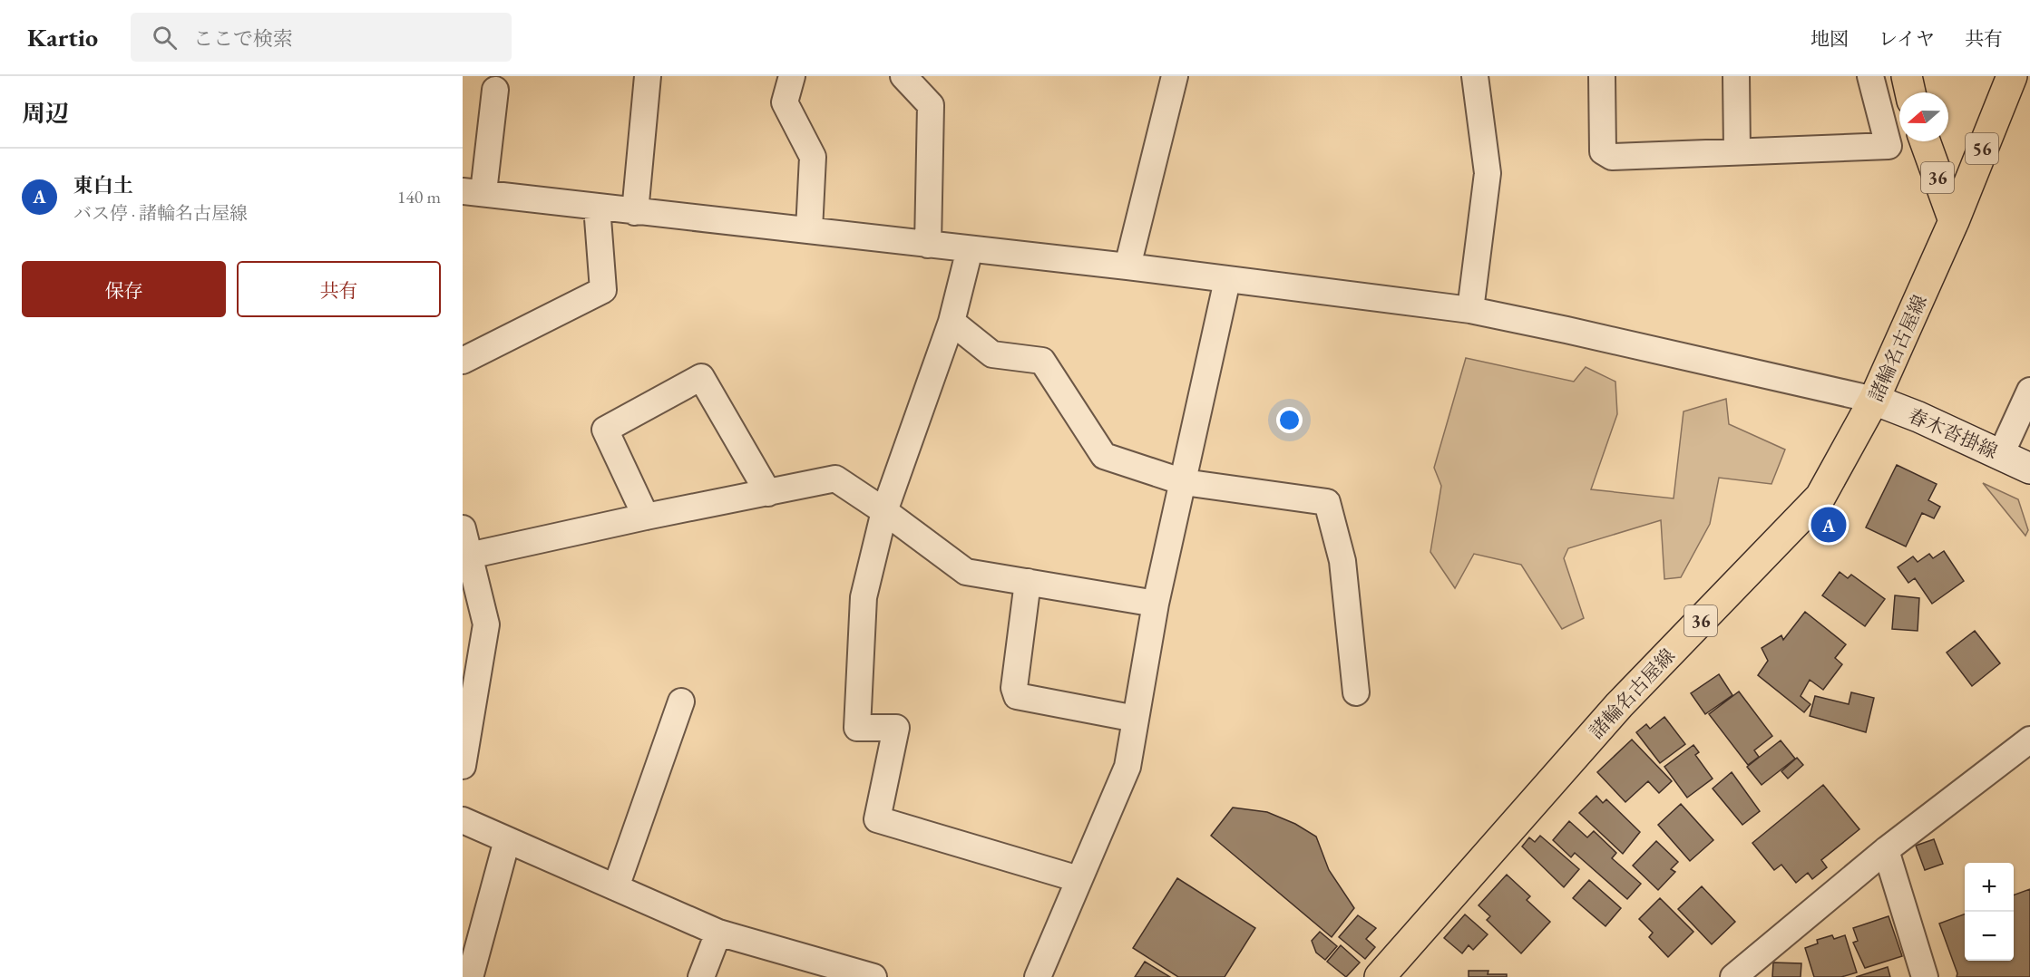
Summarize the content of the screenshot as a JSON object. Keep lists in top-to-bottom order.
{
  "streets": {
    "main road": [
      "56",
      "36",
      "諸輪名古屋線",
      "春木沓掛線"
    ]
  },
  "crossings": [
    ["56", "36"],
    ["56", "諸輪名古屋線"],
    ["36", "諸輪名古屋線"],
    ["諸輪名古屋線", "春木沓掛線"]
  ],
  "north": "left",
  "page": {
    "header": "Kartio",
    "search": "ここで検索",
    "nav": ["地図", "レイヤ", "共有"],
    "heading": "周辺",
    "list": [
      {
        "mark": "A",
        "name": "東白土",
        "note": "バス停 · 諸輪名古屋線",
        "value": "140 m"
      }
    ],
    "buttons": ["保存", "共有"],
    "pins": "A",
    "map_buttons": ["+", "−"]
  }
}
